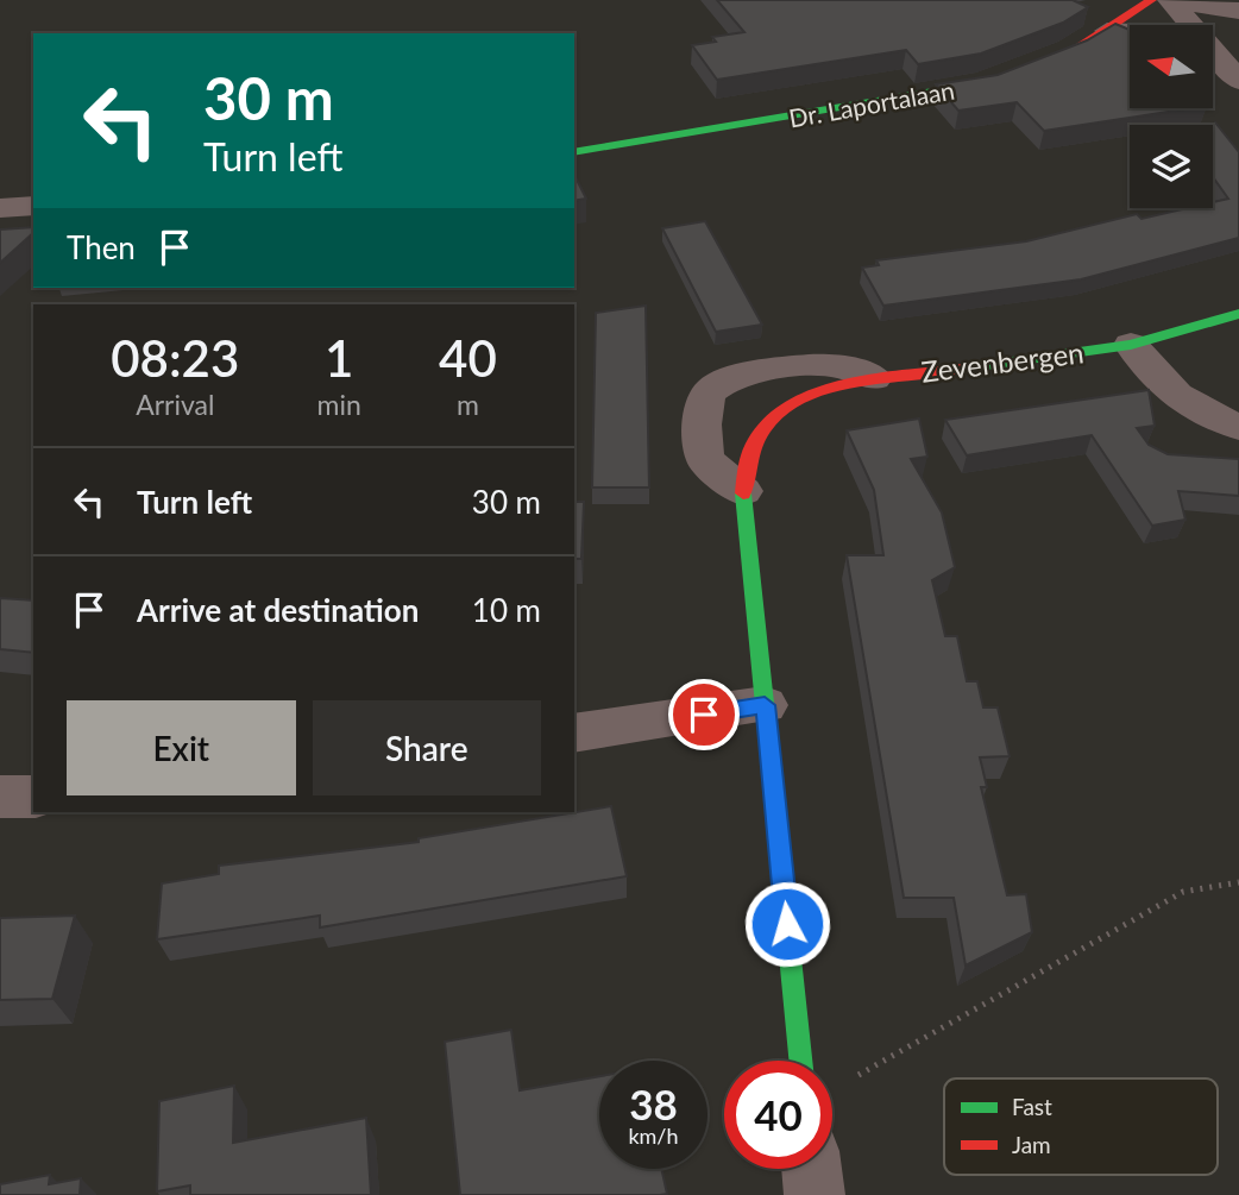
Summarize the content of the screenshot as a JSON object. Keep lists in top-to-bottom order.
{
  "streets": {
    "street": ["Dr. Laportalaan", "Zevenbergen"]
  },
  "legend": ["Fast", "Jam"],
  "north": "left",
  "page": {
    "turn": ["30 m", "Turn left"],
    "then": "Then",
    "eta": [
      "08:23",
      "Arrival",
      "1",
      "min",
      "40",
      "m"
    ],
    "list": [
      {
        "name": "Turn left",
        "value": "30 m"
      },
      {
        "name": "Arrive at destination",
        "value": "10 m"
      }
    ],
    "buttons": ["Exit", "Share"],
    "speed": "38 km/h",
    "limit": "40"
  }
}
